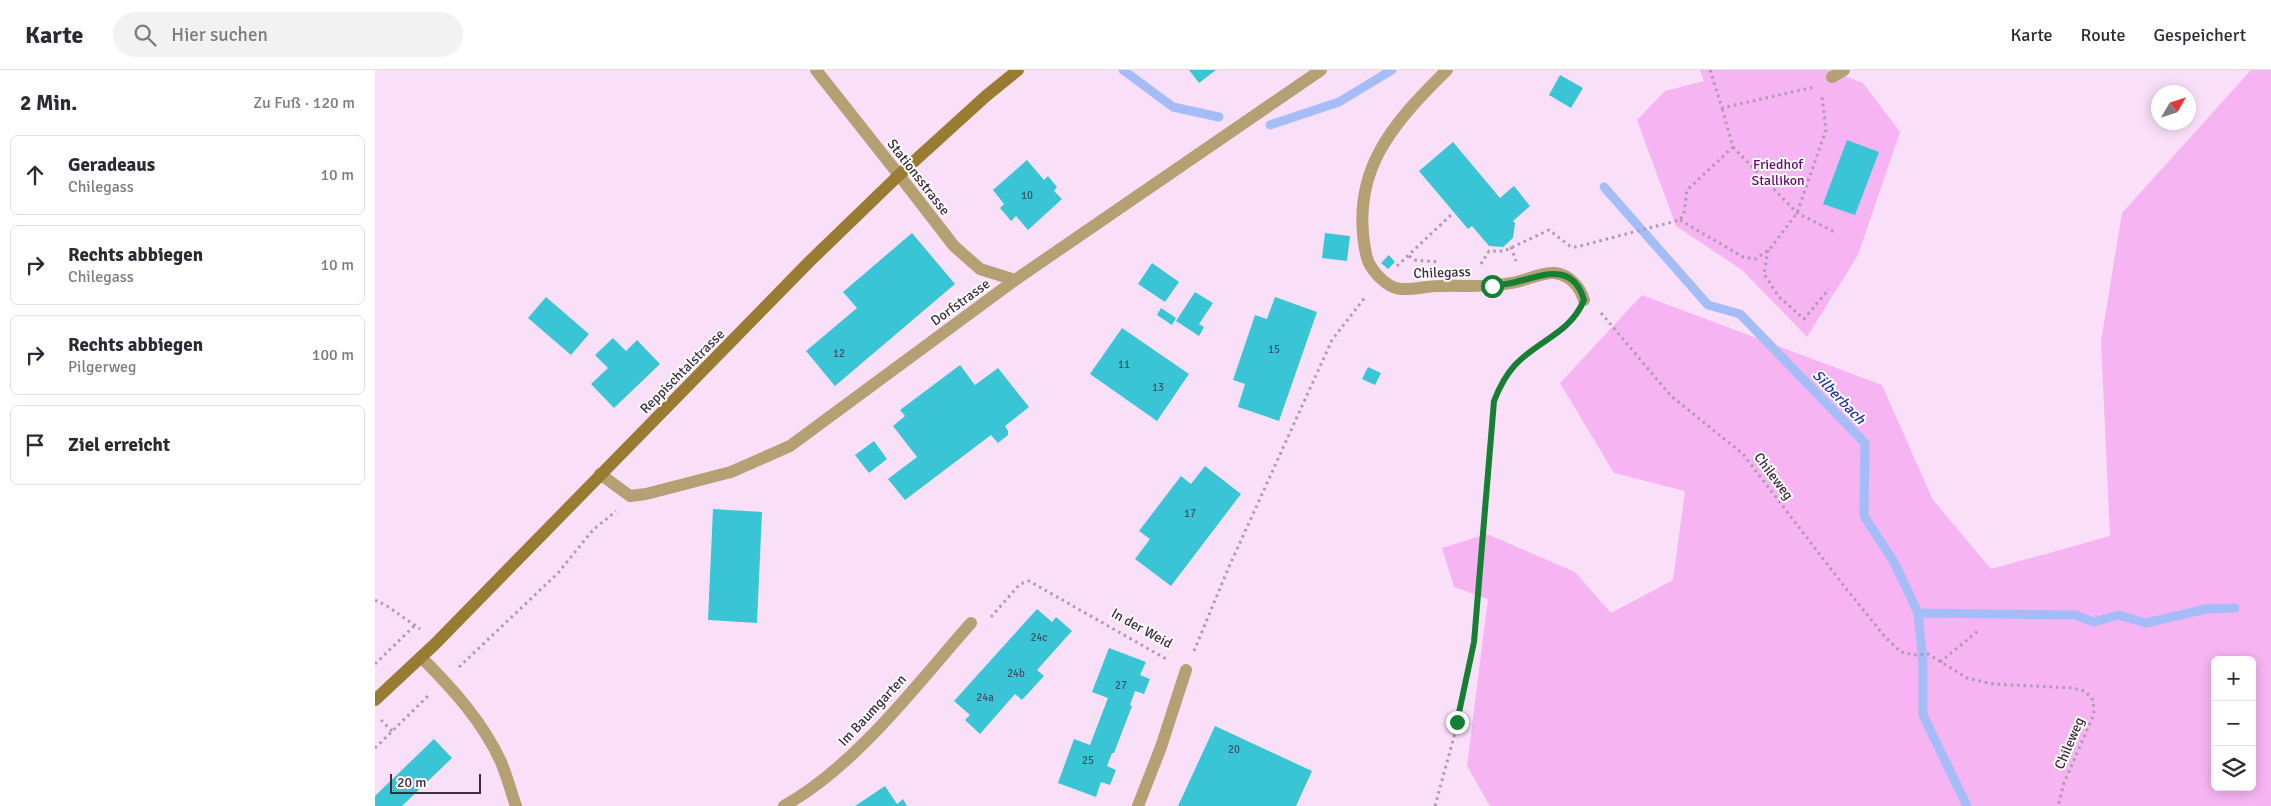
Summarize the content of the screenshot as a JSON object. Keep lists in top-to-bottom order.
{
  "streets": {
    "main road": ["Reppischtalstrasse"],
    "street": [
      "Stationsstrasse",
      "Chilegass",
      "Dorfstrasse",
      "Im Baumgarten"
    ],
    "path": ["Chileweg", "In der Weid"]
  },
  "crossings": [
    ["Stationsstrasse", "Dorfstrasse"],
    ["Stationsstrasse", "Reppischtalstrasse"],
    ["Chilegass", "Chileweg"],
    ["In der Weid", "Im Baumgarten"]
  ],
  "water": ["Silberbach"],
  "parks": ["Friedhof Stallikon"],
  "house_numbers": [
    "10",
    "15",
    "12",
    "11",
    "13",
    "17",
    "24c",
    "24b",
    "27",
    "24a",
    "20",
    "25"
  ],
  "scale_bar": "20 m",
  "north": "top right",
  "page": {
    "header": "Karte",
    "search": "Hier suchen",
    "nav": ["Karte", "Route", "Gespeichert"],
    "heading": ["2 Min.", "Zu Fuß · 120 m"],
    "list": [
      ["Geradeaus", "Chilegass", "10 m"],
      ["Rechts abbiegen", "Chilegass", "10 m"],
      ["Rechts abbiegen", "Pilgerweg", "100 m"],
      "Ziel erreicht"
    ],
    "map_buttons": ["+", "−"],
    "scale": "20 m"
  }
}
